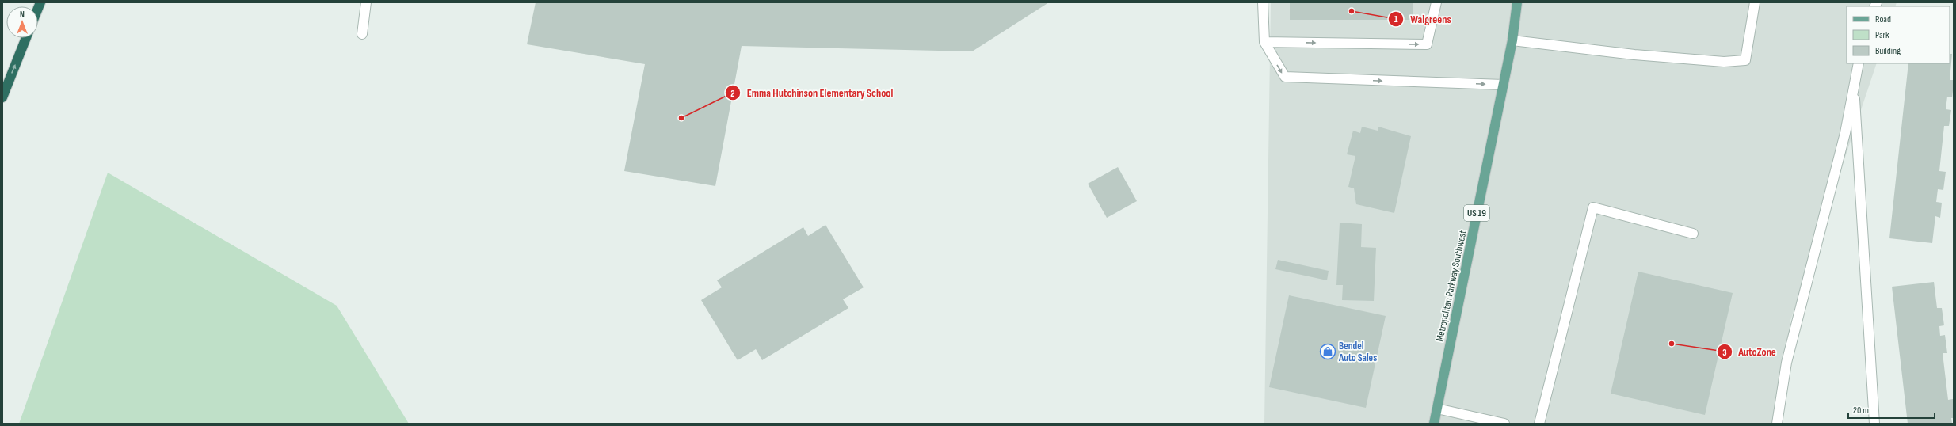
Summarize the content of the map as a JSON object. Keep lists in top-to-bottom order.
{
  "streets": {
    "main road": ["US 19", "Metropolitan Parkway Southwest"]
  },
  "places": {
    "other": ["Walgreens", "Emma Hutchinson Elementary School", "AutoZone"],
    "shop": ["Bendel Auto Sales"]
  },
  "legend": ["Road", "Park", "Building"],
  "scale_bar": "20 m",
  "north": "top"
}
